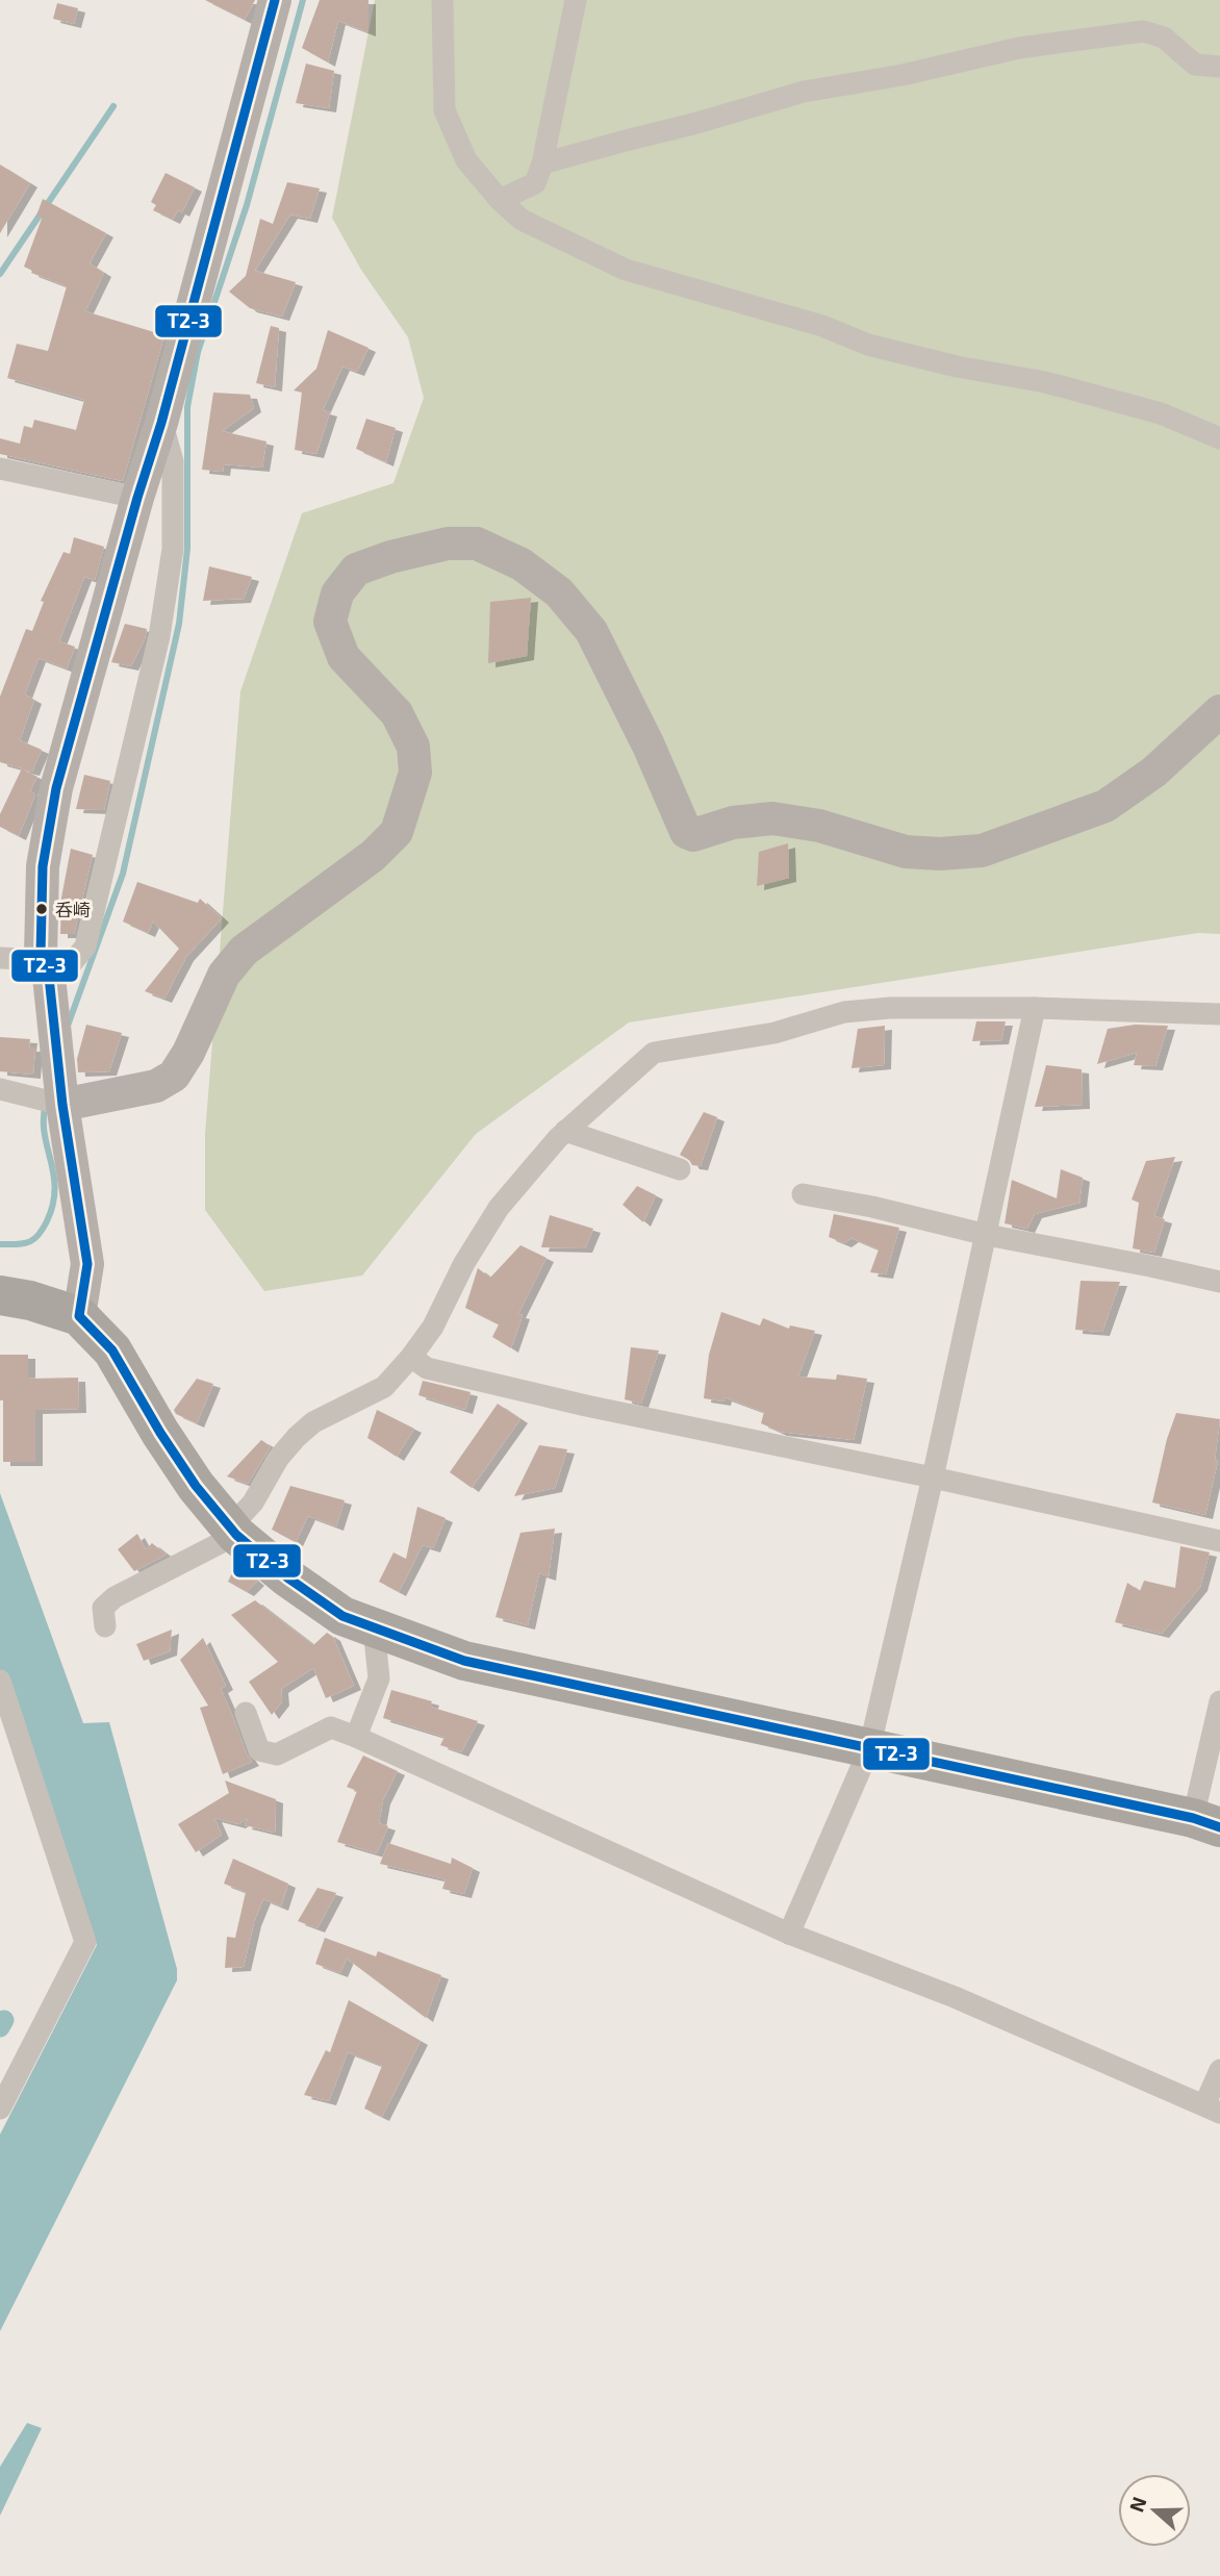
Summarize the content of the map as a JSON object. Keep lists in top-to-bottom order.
{
  "places": ["呑崎"],
  "lines": ["transit line T2-3"],
  "north": "left"
}
